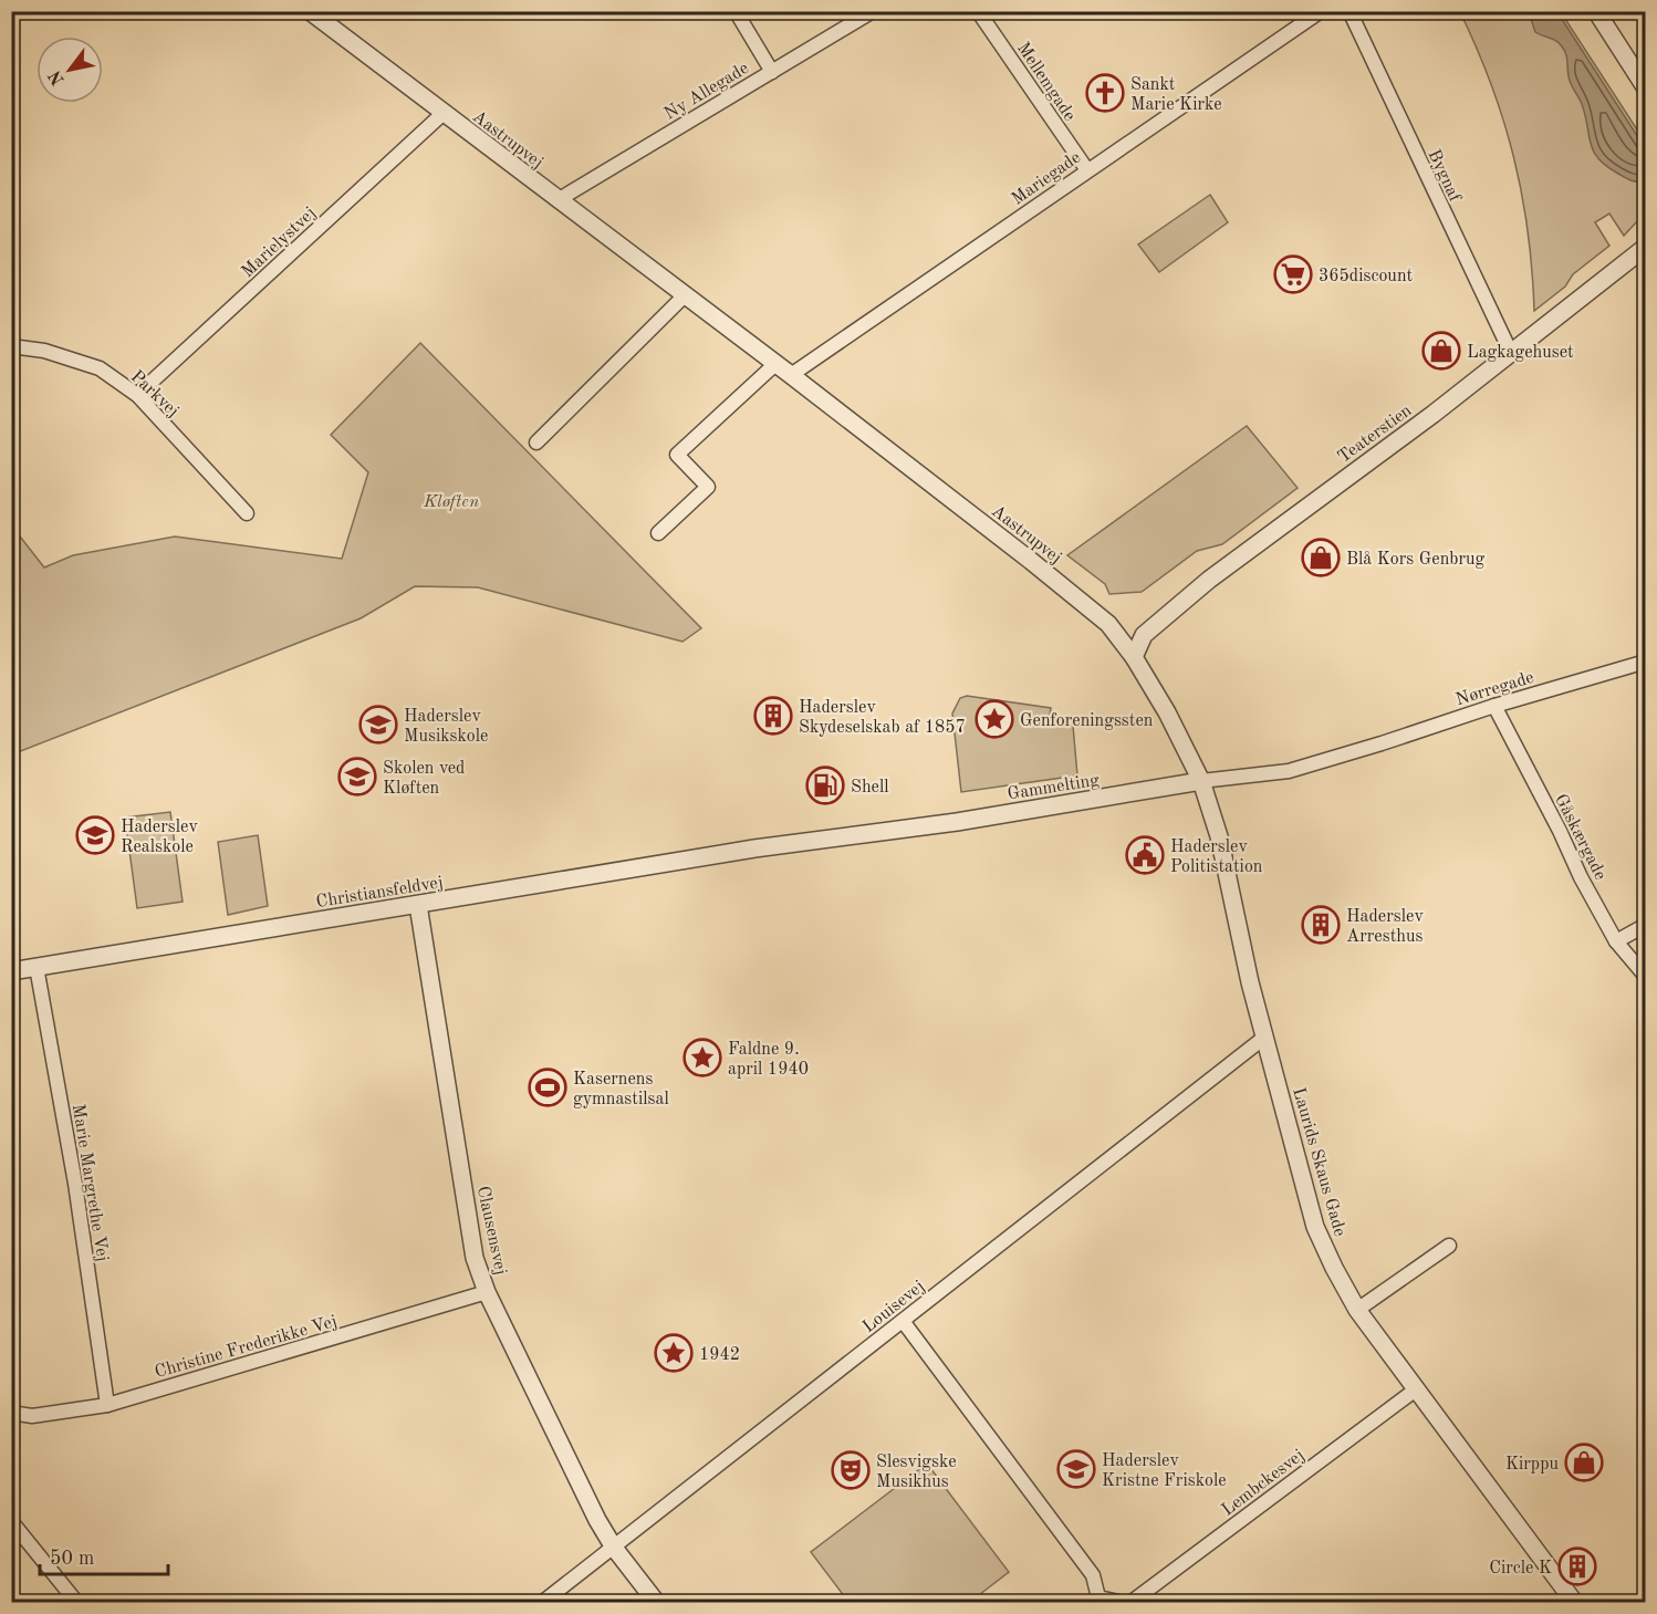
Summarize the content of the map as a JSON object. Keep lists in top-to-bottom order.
{
  "streets": {
    "street": [
      "Mellemgade",
      "Ny Allegade",
      "Aastrupvej",
      "Bygnaf",
      "Mariegade",
      "Marielystvej",
      "Parkvej",
      "Teaterstien",
      "Nørregade",
      "Gammelting",
      "Gåskærgade",
      "Christiansfeldvej",
      "Laurids Skaus Gade",
      "Marie Margrethe Vej",
      "Clausensvej",
      "Louisevej",
      "Christine Frederikke Vej",
      "Lembckesvej"
    ]
  },
  "crossings": [
    ["Mellemgade", "Mariegade"],
    ["Ny Allegade", "Aastrupvej"],
    ["Aastrupvej", "Mariegade"],
    ["Aastrupvej", "Marielystvej"],
    ["Aastrupvej", "Teaterstien"],
    ["Aastrupvej", "Gammelting"],
    ["Aastrupvej", "Laurids Skaus Gade"],
    ["Bygnaf", "Teaterstien"],
    ["Marielystvej", "Parkvej"],
    ["Nørregade", "Gammelting"],
    ["Nørregade", "Gåskærgade"],
    ["Gammelting", "Christiansfeldvej"],
    ["Gammelting", "Laurids Skaus Gade"],
    ["Christiansfeldvej", "Marie Margrethe Vej"],
    ["Christiansfeldvej", "Clausensvej"],
    ["Laurids Skaus Gade", "Louisevej"],
    ["Laurids Skaus Gade", "Lembckesvej"],
    ["Marie Margrethe Vej", "Christine Frederikke Vej"],
    ["Clausensvej", "Louisevej"],
    ["Clausensvej", "Christine Frederikke Vej"]
  ],
  "parks": ["Kløften"],
  "places": {
    "church": ["Sankt Marie Kirke"],
    "supermarket": ["365discount"],
    "shop": ["Lagkagehuset", "Blå Kors Genbrug", "Kirppu"],
    "building": ["Haderslev Skydeselskab af 1857", "Haderslev Arresthus", "Circle K"],
    "place": ["Genforeningssten", "Faldne 9. april 1940", "1942"],
    "school or university": [
      "Haderslev Musikskole",
      "Skolen ved Kløften",
      "Haderslev Realskole",
      "Haderslev Kristne Friskole"
    ],
    "fuel station": ["Shell"],
    "public building": ["Haderslev Politistation"],
    "sports": ["Kasernens gymnastilsal"],
    "theatre": ["Slesvigske Musikhus"]
  },
  "scale_bar": "50 m",
  "north": "bottom left"
}
